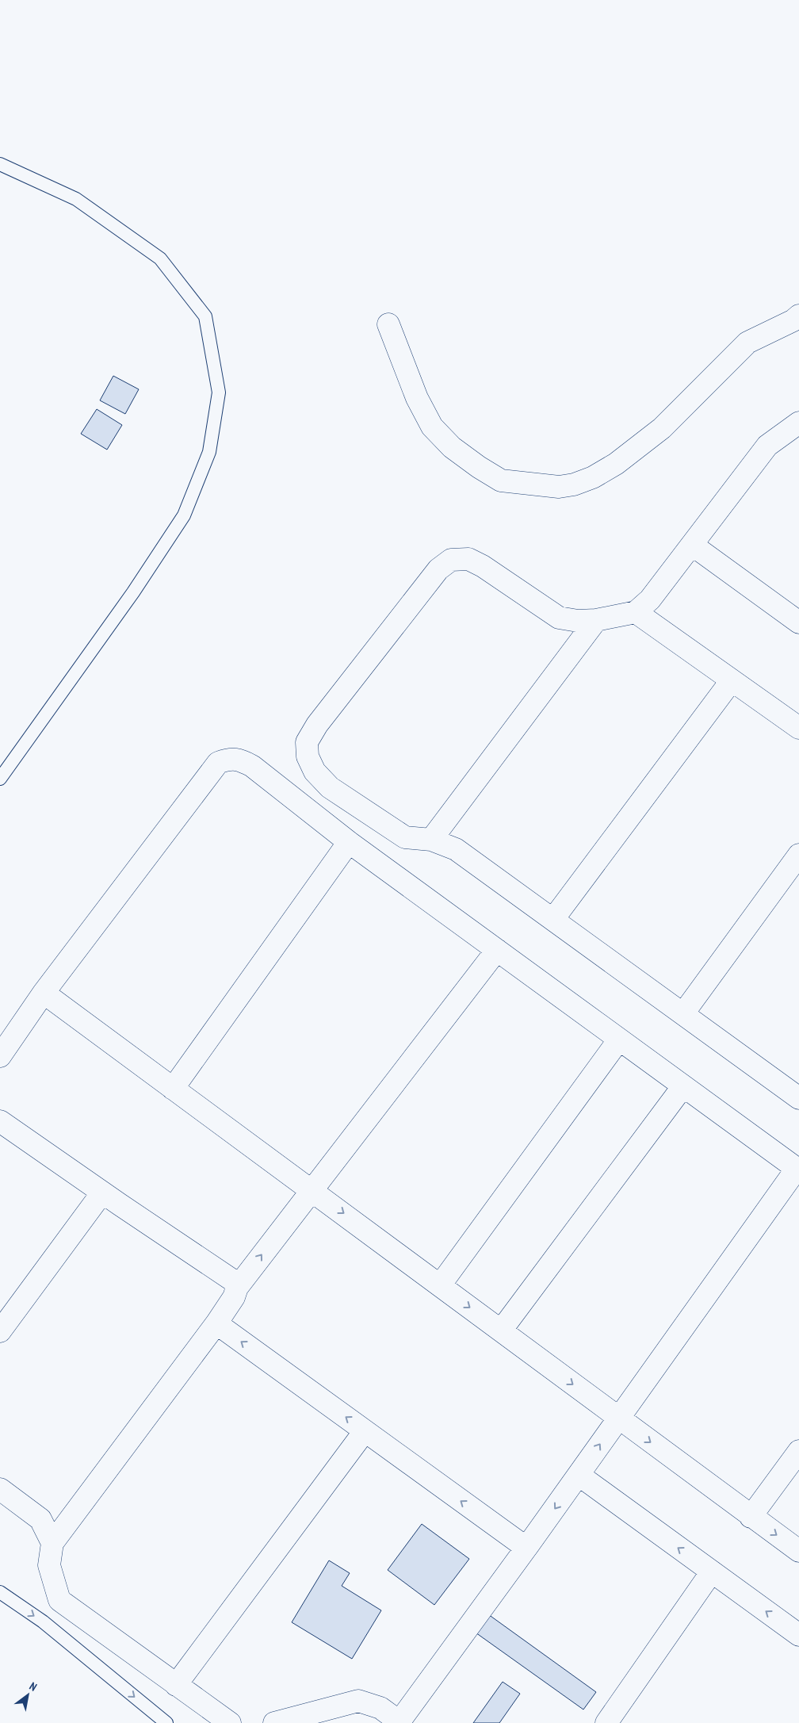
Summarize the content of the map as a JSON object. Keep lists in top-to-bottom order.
{
  "north": "top right"
}
